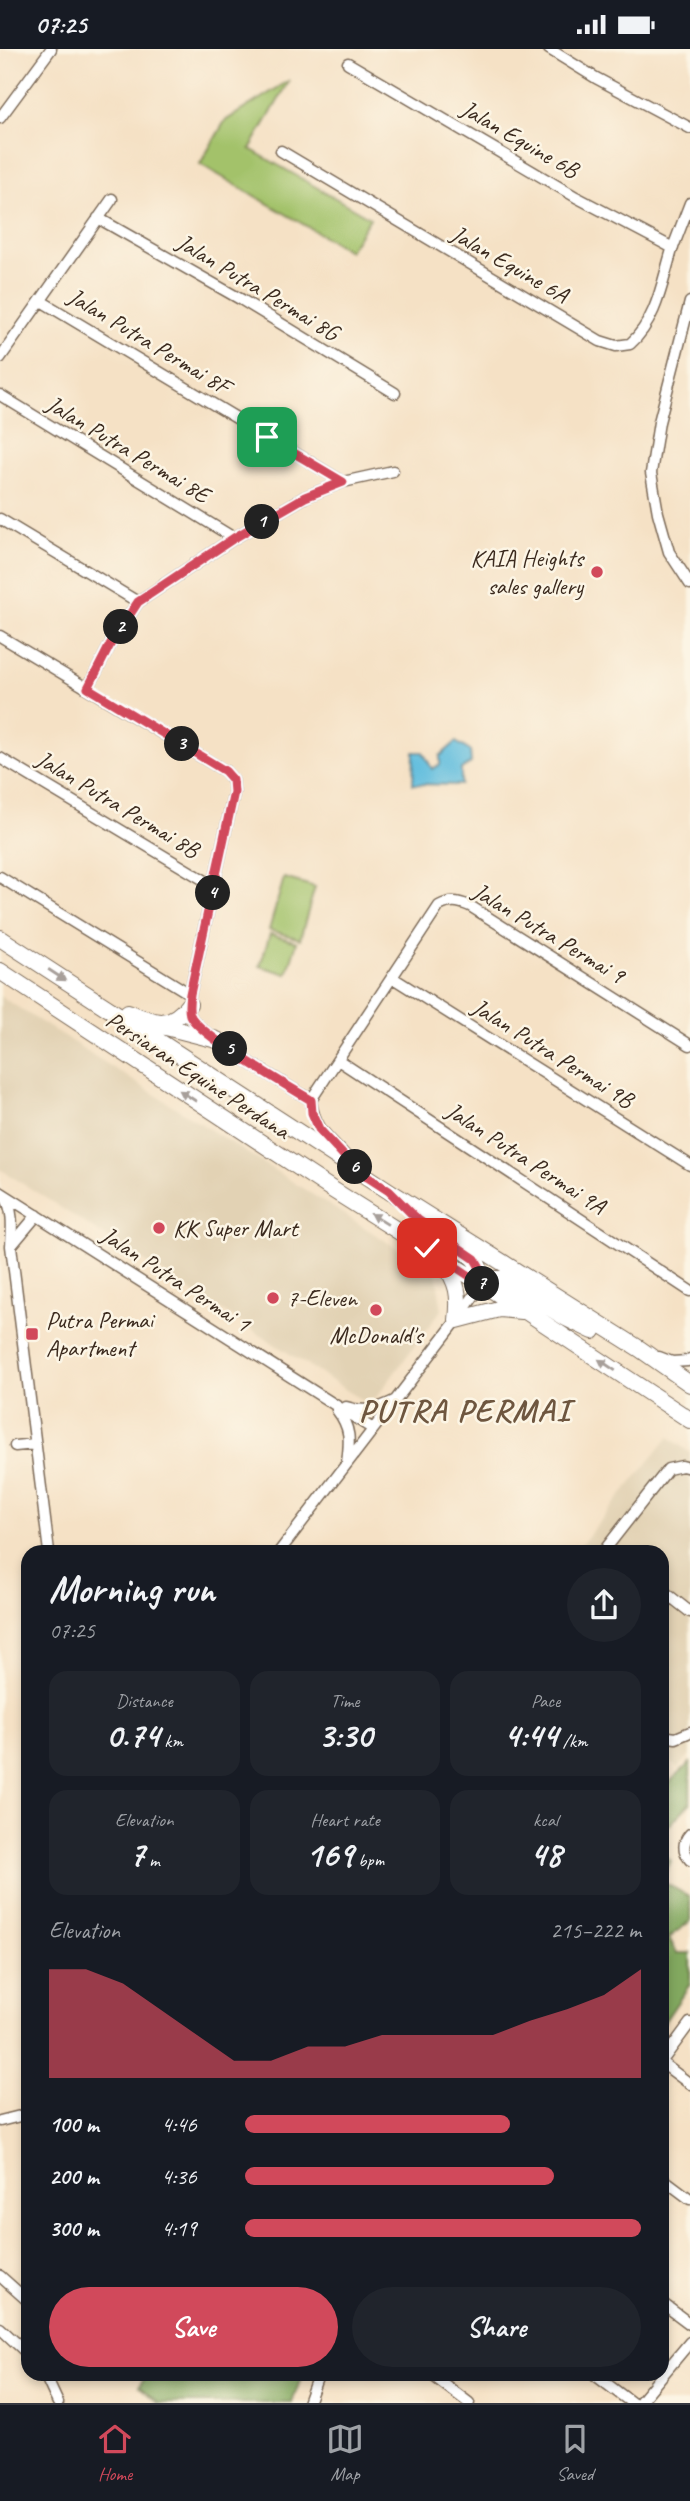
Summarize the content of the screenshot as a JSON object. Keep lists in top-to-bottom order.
{
  "streets": {
    "street": [
      "Jalan Equine 6B",
      "Jalan Equine 6A",
      "Jalan Putra Permai 8G",
      "Jalan Putra Permai 8F",
      "Jalan Putra Permai 8E",
      "Jalan Putra Permai 8B",
      "Jalan Putra Permai 9",
      "Jalan Putra Permai 9B",
      "Persiaran Equine Perdana",
      "Jalan Putra Permai 9A",
      "Jalan Putra Permai 1"
    ]
  },
  "crossings": [
    ["Jalan Equine 6B", "Jalan Equine 6A"],
    ["Jalan Putra Permai 9", "Jalan Putra Permai 9B"],
    ["Jalan Putra Permai 9", "Jalan Putra Permai 9A"]
  ],
  "districts": ["PUTRA PERMAI"],
  "places": {
    "other": [
      "KAIA Heights sales gallery",
      "KK Super Mart",
      "7-Eleven",
      "McDonald's"
    ],
    "transit": ["Putra Permai Apartment"]
  },
  "page": {
    "status": "07:25",
    "pins": [
      "1",
      "2",
      "3",
      "4",
      "5",
      "6",
      "7"
    ],
    "heading": ["Morning run", "07:25"],
    "stats": [
      ["Distance", "0.74 km"],
      ["Time", "3:30"],
      ["Pace", "4:44 /km"],
      ["Elevation", "7 m"],
      ["Heart rate", "169 bpm"],
      ["kcal", "48"]
    ],
    "chart": ["Elevation", "215–222 m"],
    "list": [
      {
        "name": "100 m",
        "note": "4:46"
      },
      {
        "name": "200 m",
        "note": "4:36"
      },
      {
        "name": "300 m",
        "note": "4:19"
      }
    ],
    "buttons": ["Save", "Share"],
    "tabs": ["Home", "Map", "Saved"]
  }
}
